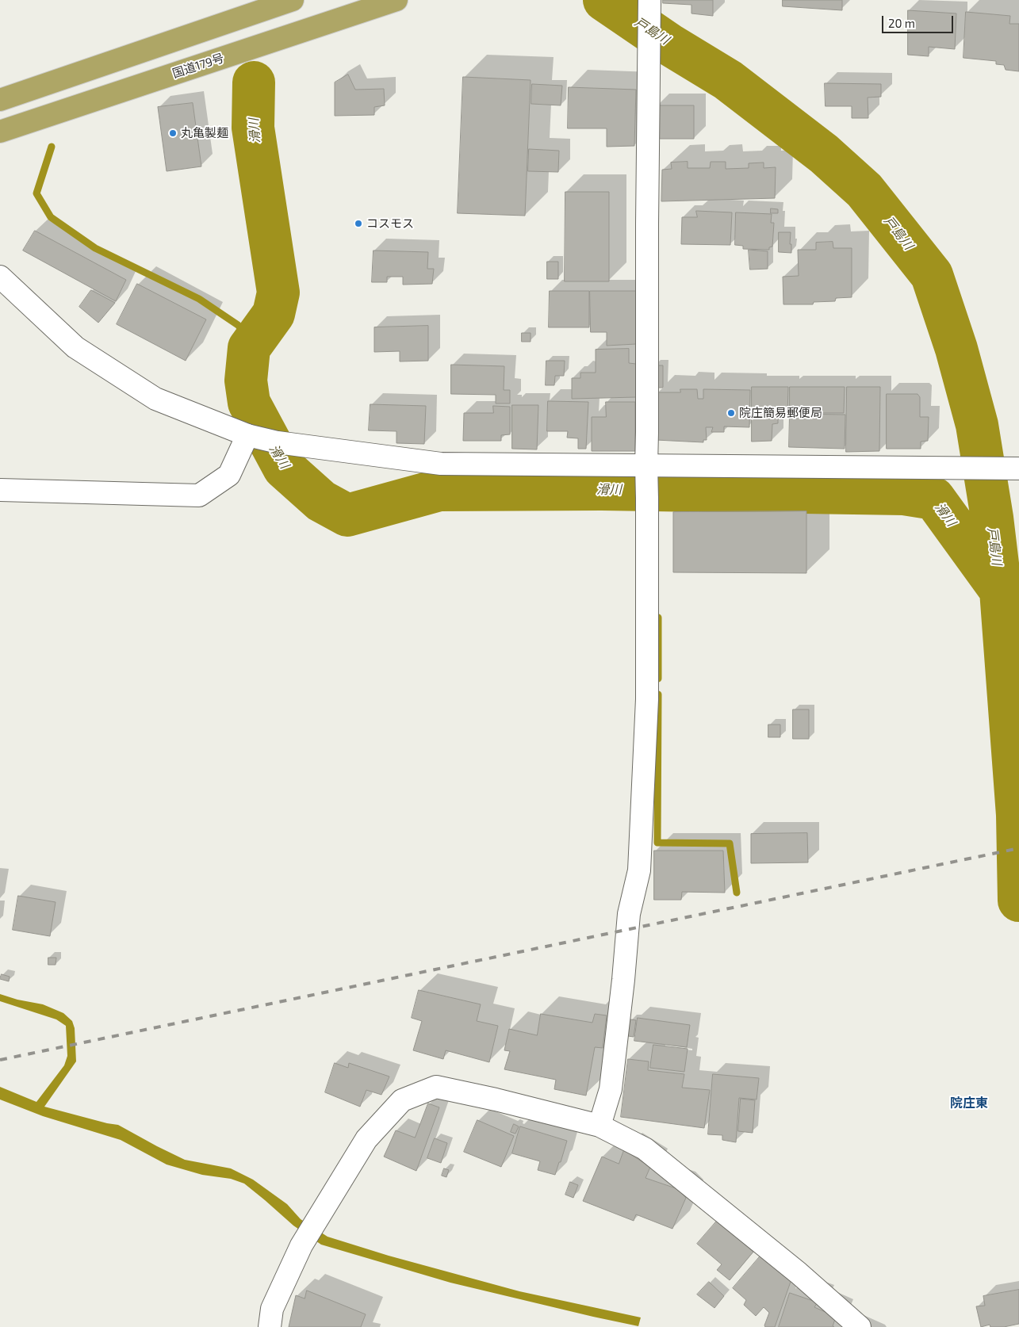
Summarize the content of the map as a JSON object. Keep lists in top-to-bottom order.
{
  "streets": {
    "highway": ["国道179号"]
  },
  "districts": ["院庄東"],
  "water": ["戸島川", "滑川"],
  "places": ["丸亀製麺", "コスモス", "院庄簡易郵便局"],
  "scale_bar": "20 m"
}
